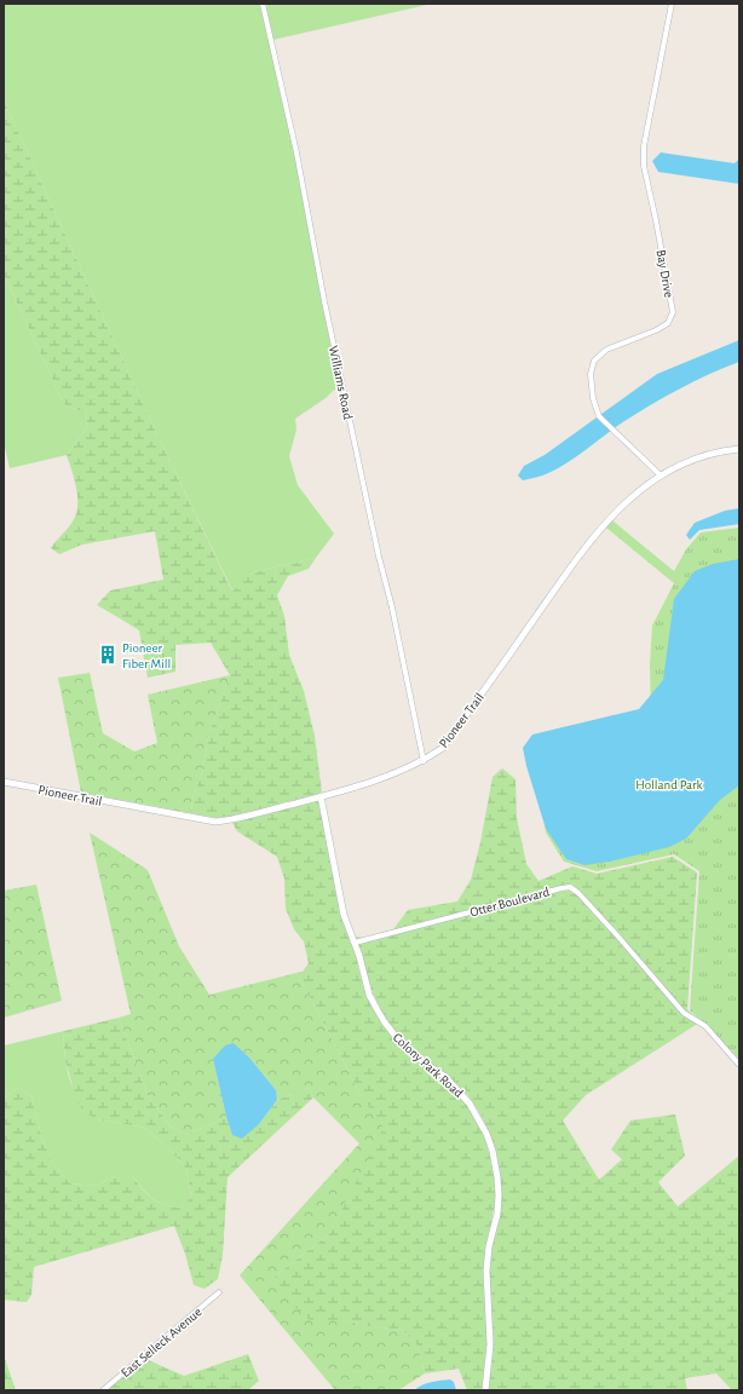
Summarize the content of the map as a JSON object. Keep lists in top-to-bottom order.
{
  "streets": {
    "street": [
      "Bay Drive",
      "Williams Road",
      "Pioneer Trail",
      "Otter Boulevard",
      "Colony Park Road",
      "East Selleck Avenue"
    ]
  },
  "crossings": [
    ["Bay Drive", "Pioneer Trail"],
    ["Williams Road", "Pioneer Trail"],
    ["Otter Boulevard", "Colony Park Road"]
  ],
  "parks": ["Holland Park"],
  "places": {
    "building": ["Pioneer Fiber Mill"]
  }
}
